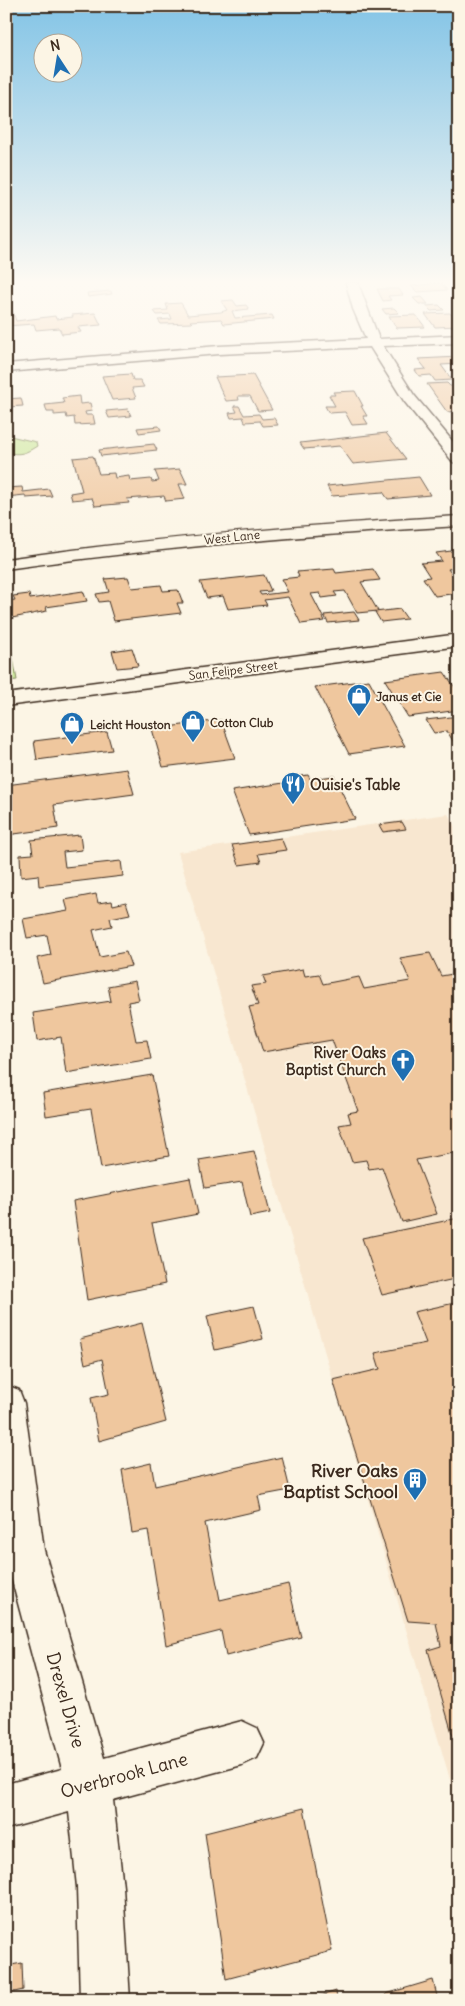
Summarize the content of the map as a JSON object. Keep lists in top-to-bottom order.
{
  "streets": {
    "street": [
      "West Lane",
      "San Felipe Street",
      "Drexel Drive",
      "Overbrook Lane"
    ]
  },
  "crossings": [
    ["Drexel Drive", "Overbrook Lane"]
  ],
  "places": {
    "shop": ["Janus et Cie", "Cotton Club", "Leicht Houston"],
    "restaurant": ["Ouisie's Table"],
    "church": ["River Oaks Baptist Church"],
    "building": ["River Oaks Baptist School"]
  },
  "north": "top"
}
